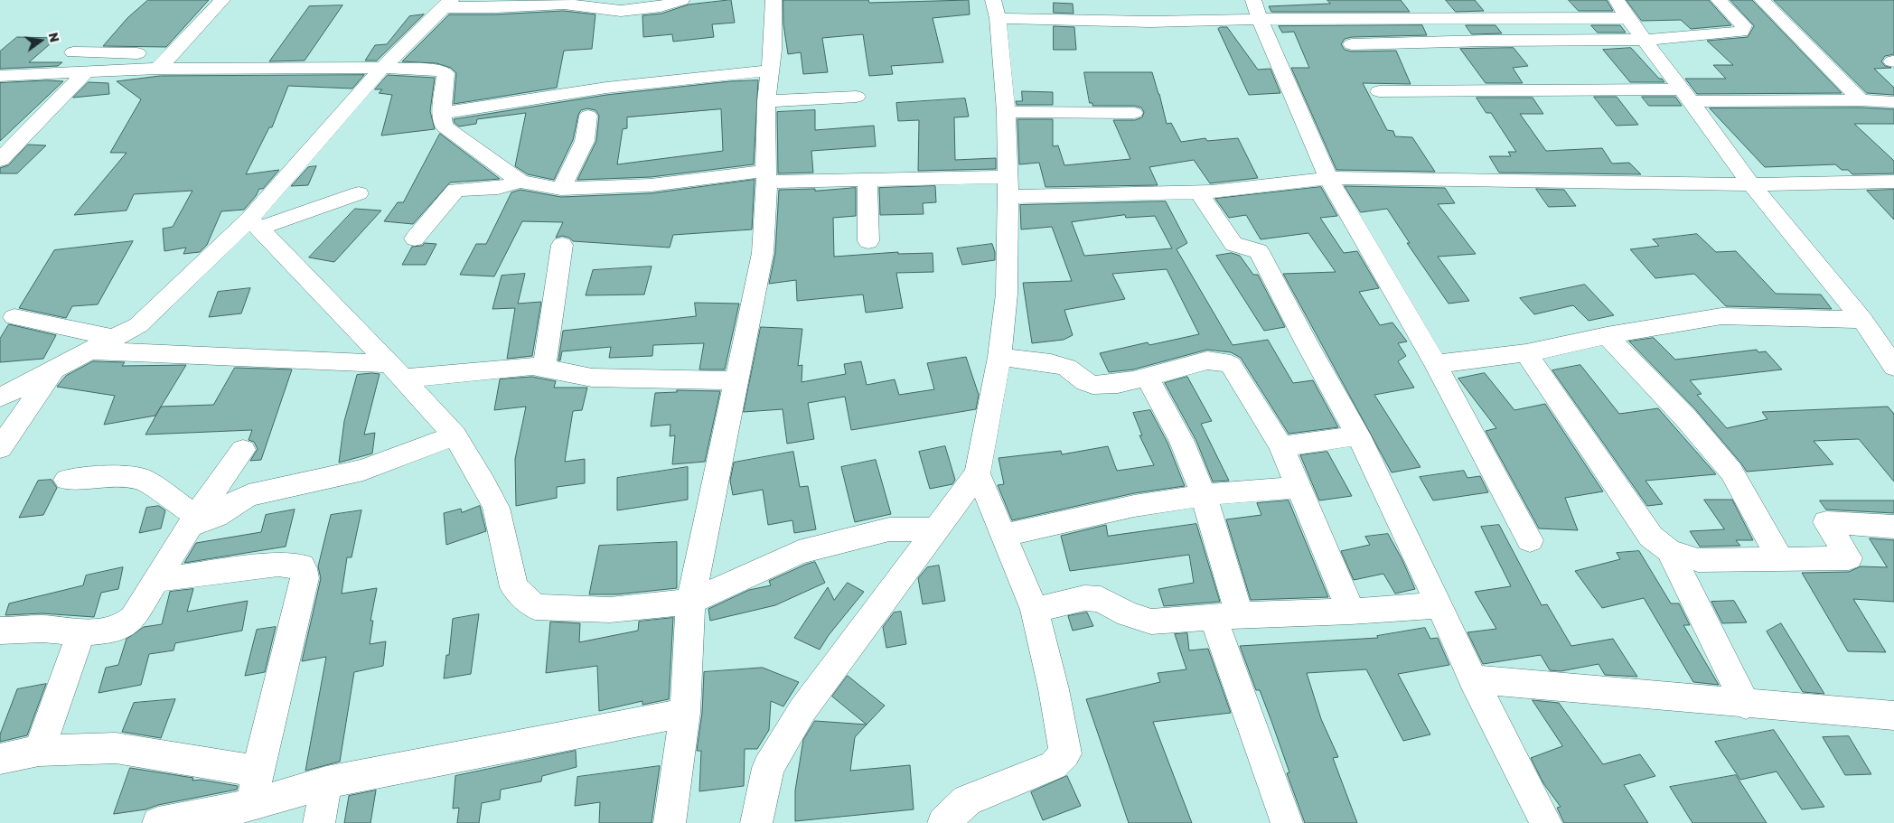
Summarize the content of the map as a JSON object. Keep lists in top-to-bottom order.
{
  "north": "right"
}
